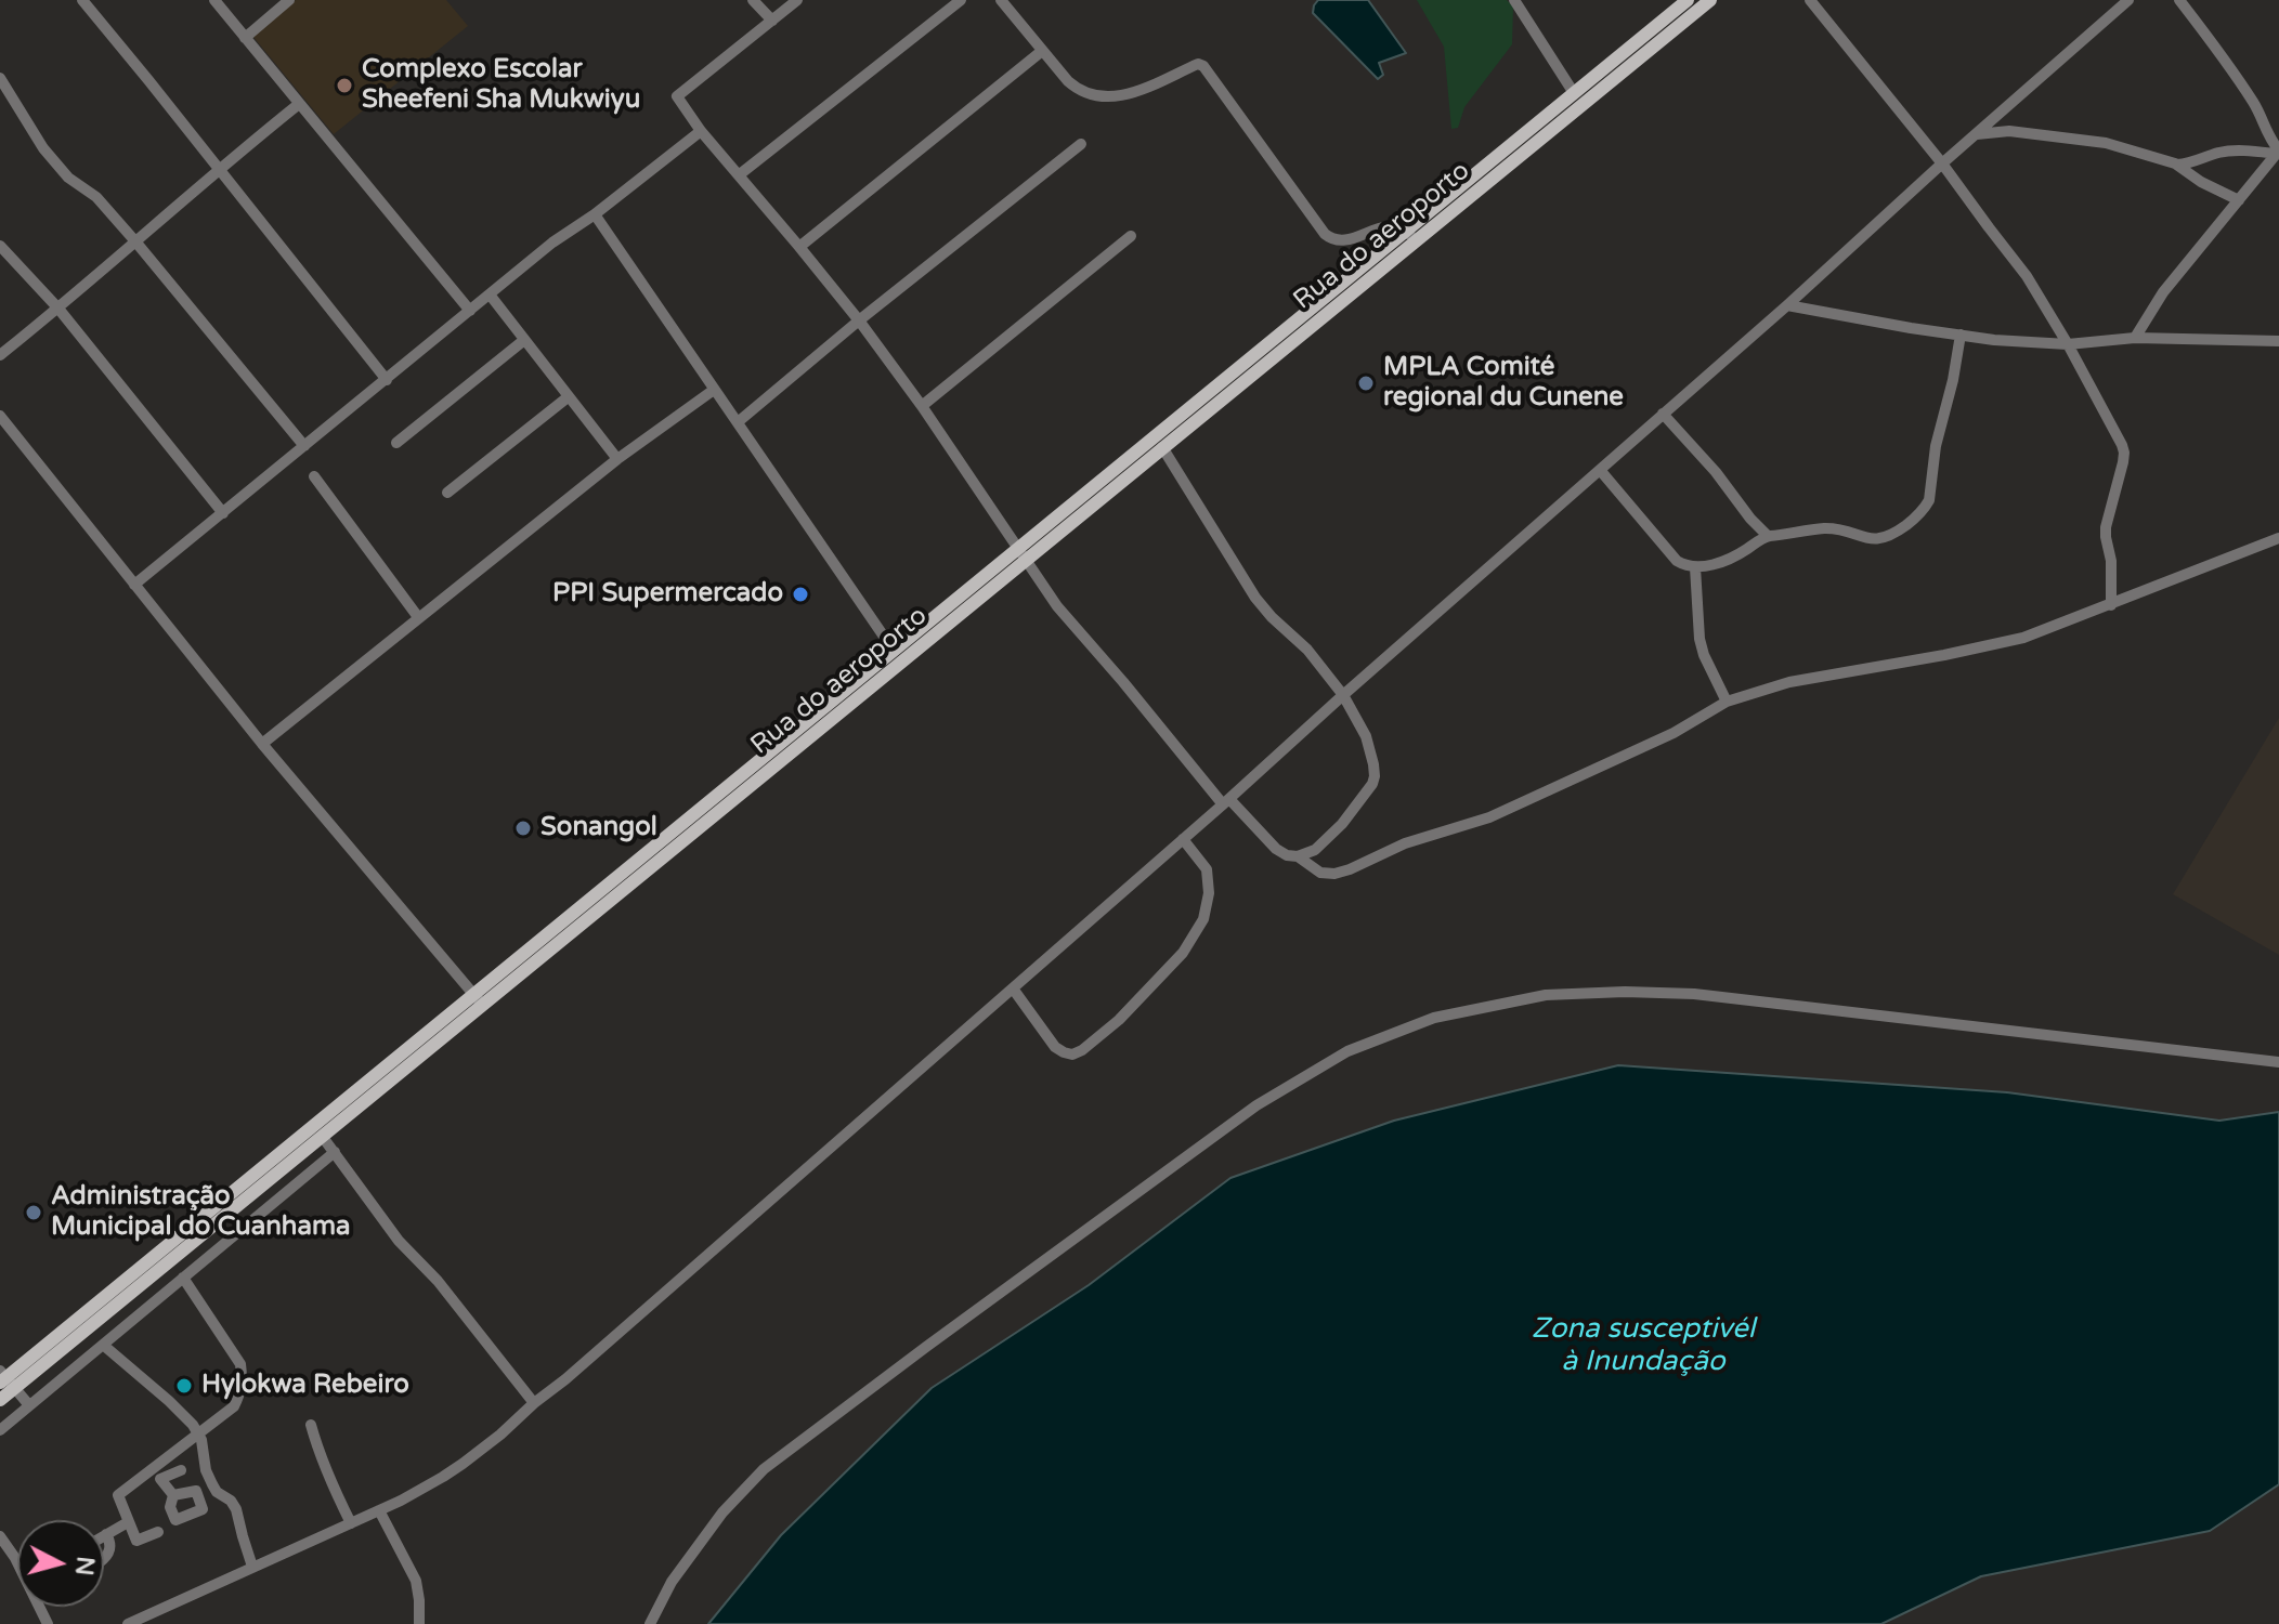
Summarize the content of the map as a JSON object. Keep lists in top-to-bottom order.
{
  "streets": {
    "main road": ["Rua do aeroporto"]
  },
  "water": ["Zona susceptivél à Inundação"],
  "places": [
    "Complexo Escolar Sheefeni Sha Mukwiyu",
    "MPLA Comité regional du Cunene",
    "PPI Supermercado",
    "Sonangol",
    "Administração Municipal do Cuanhama",
    "Hylokwa Rebeiro"
  ],
  "north": "right"
}
